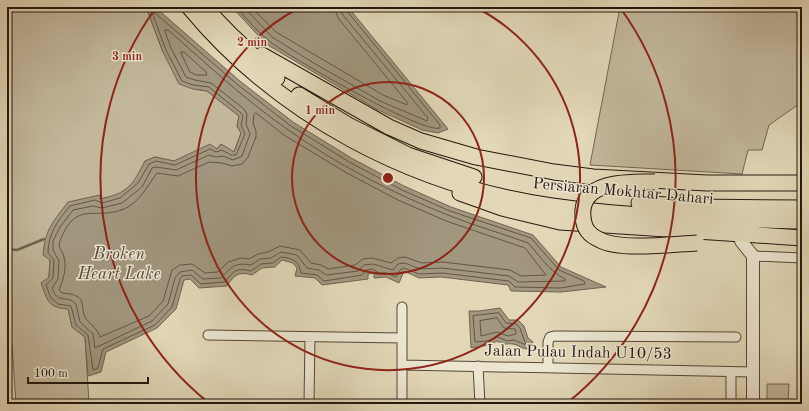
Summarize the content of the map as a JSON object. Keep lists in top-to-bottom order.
{
  "streets": {
    "main road": ["Persiaran Mokhtar Dahari"],
    "street": ["Jalan Pulau Indah U10/53"]
  },
  "water": ["Broken Heart Lake"],
  "scale_bar": "100 m",
  "rings": ["2 min", "3 min", "1 min"]
}
